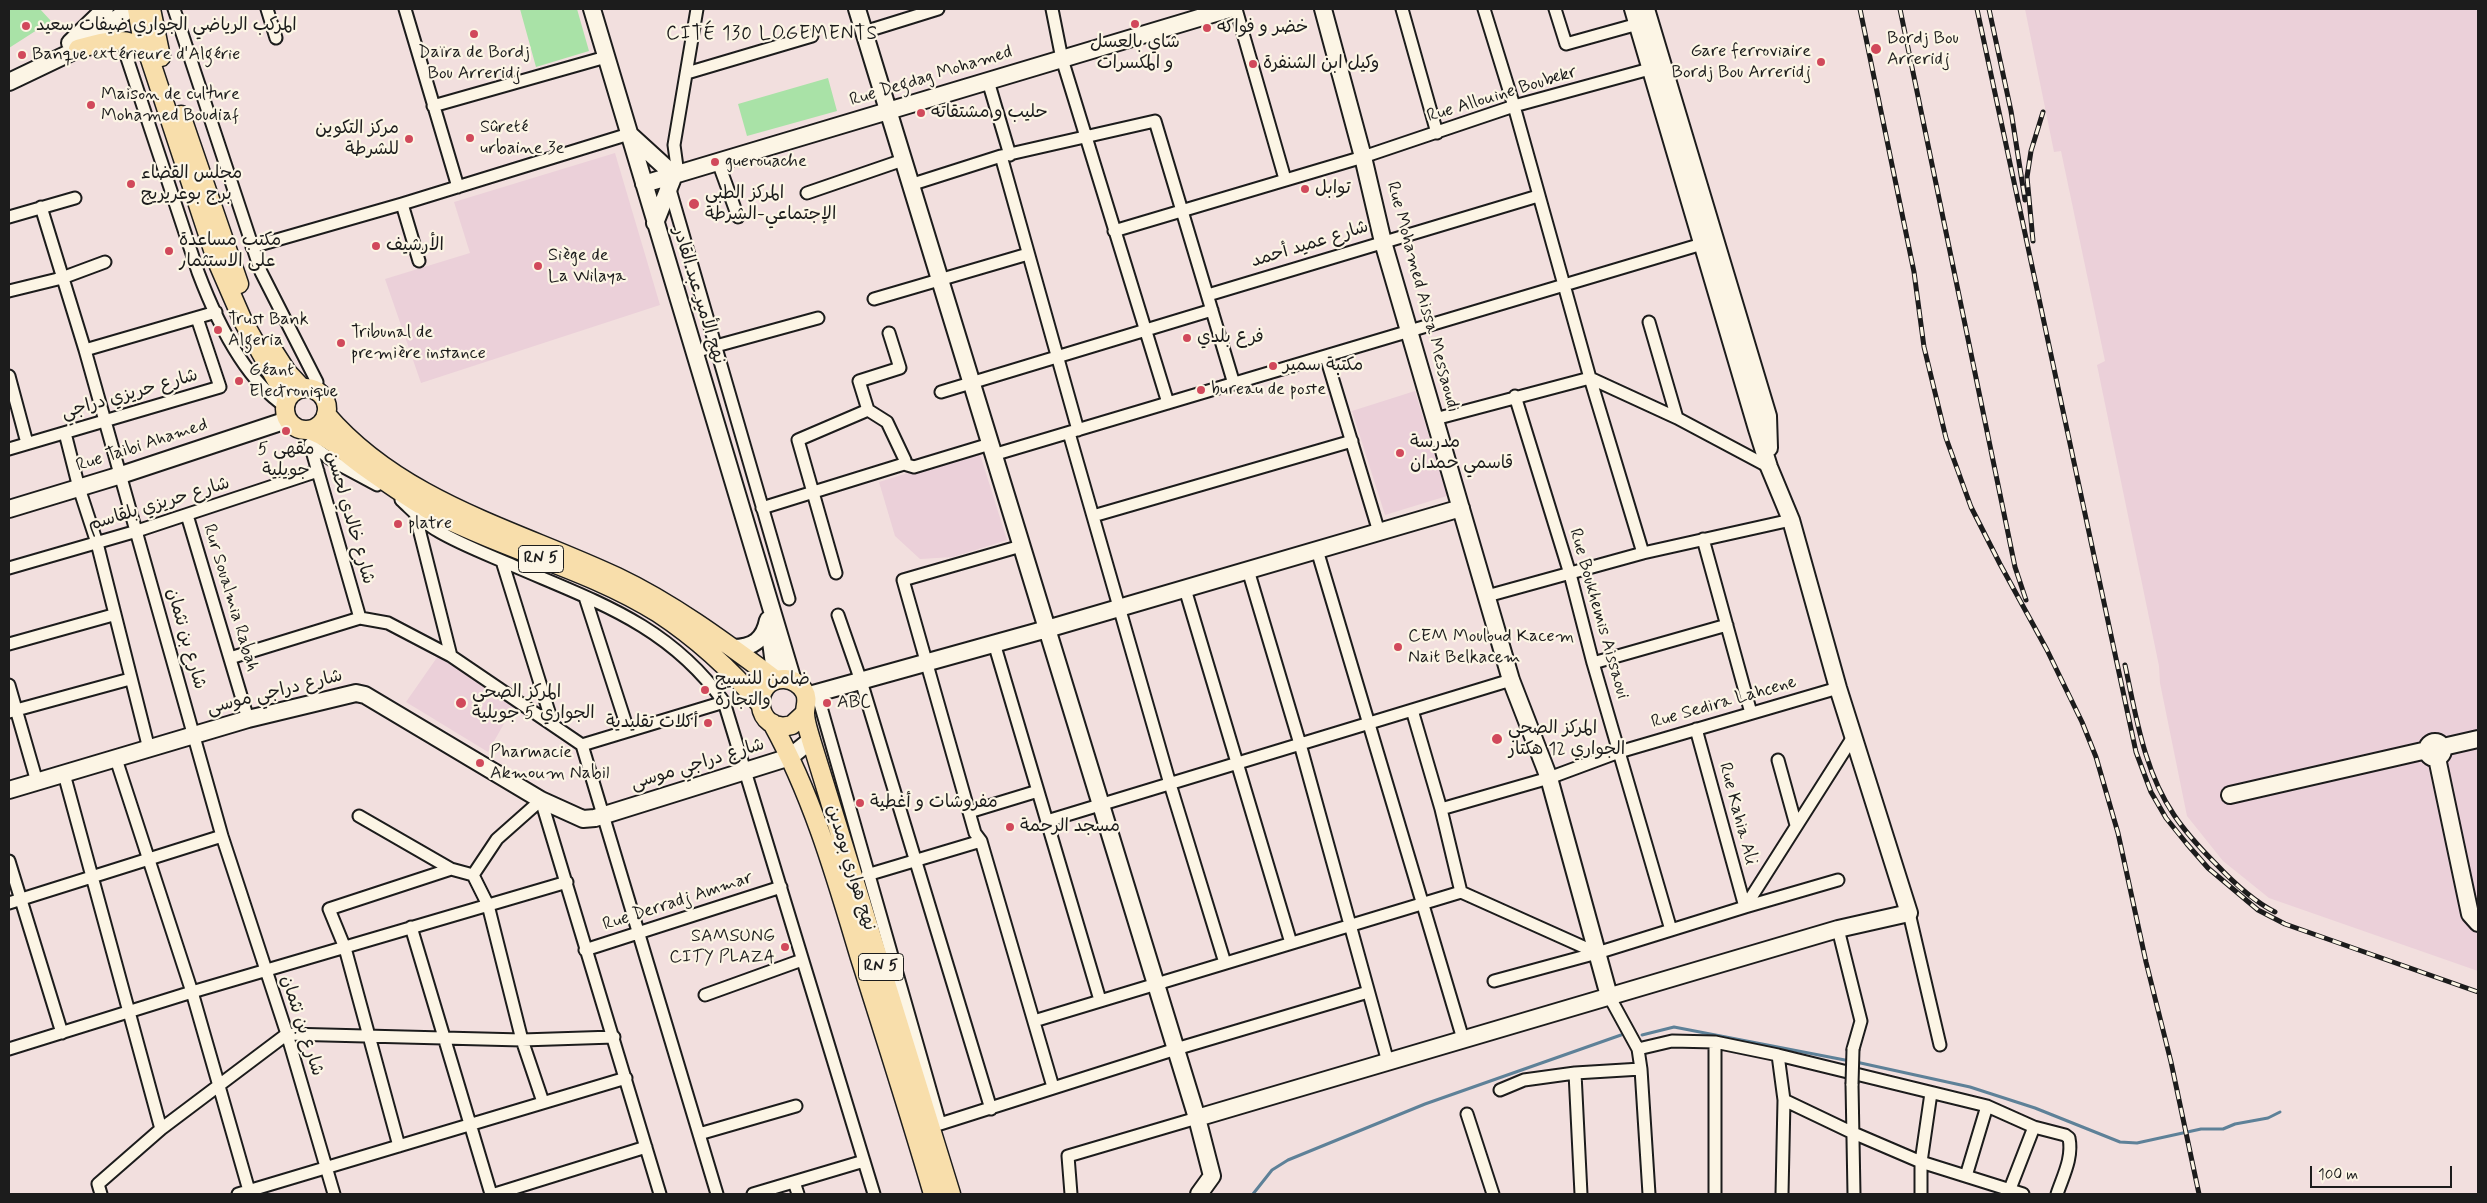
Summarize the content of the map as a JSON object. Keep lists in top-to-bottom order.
{
  "streets": {
    "main road": ["RN 5", "نهج هواري بومدين"],
    "street": [
      "Rue Degdag Mohamed",
      "Rue Allouine Boubekr",
      "شارع عميد أحمد",
      "نهج الأمير عبد القادر",
      "Rue Mohamed Aissa Messaoudi",
      "شارع حريزي دراجي",
      "Rue Taibi Ahamed",
      "شارع حريزي بلقاسم",
      "شارع خالدي لحسن",
      "Rur Soualmia Rabah",
      "Rue Boukhemis Aissaoui",
      "شارع بن نثمان",
      "شارع دراجي موسى",
      "Rue Sedira Lahcene",
      "Rue Kahia Ali",
      "Rue Derradj Ammar"
    ]
  },
  "crossings": [
    ["Rue Degdag Mohamed", "نهج الأمير عبد القادر"],
    ["Rue Allouine Boubekr", "Rue Mohamed Aissa Messaoudi"],
    ["شارع عميد أحمد", "Rue Mohamed Aissa Messaoudi"],
    ["نهج الأمير عبد القادر", "RN 5"],
    ["نهج الأمير عبد القادر", "نهج هواري بومدين"],
    ["Rue Mohamed Aissa Messaoudi", "Rue Sedira Lahcene"],
    ["شارع حريزي دراجي", "شارع بن نثمان"],
    ["Rue Taibi Ahamed", "شارع خالدي لحسن"],
    ["Rue Taibi Ahamed", "RN 5"],
    ["Rue Taibi Ahamed", "شارع بن نثمان"],
    ["شارع حريزي بلقاسم", "شارع خالدي لحسن"],
    ["شارع حريزي بلقاسم", "Rur Soualmia Rabah"],
    ["شارع حريزي بلقاسم", "شارع بن نثمان"],
    ["شارع خالدي لحسن", "RN 5"],
    ["RN 5", "نهج هواري بومدين"],
    ["Rur Soualmia Rabah", "شارع دراجي موسى"],
    ["Rue Boukhemis Aissaoui", "Rue Sedira Lahcene"],
    ["شارع بن نثمان", "شارع دراجي موسى"],
    ["شارع دراجي موسى", "نهج هواري بومدين"],
    ["Rue Sedira Lahcene", "Rue Kahia Ali"]
  ],
  "districts": ["CITÉ 130 LOGEMENTS"],
  "places": [
    "شاي بالعسل و المكسرات",
    "المركب الرياضي الجواري ضيفات سعيد",
    "خضر و فواكه",
    "Daïra de Bordj Bou Arreridj",
    "Bordj Bou Arreridj",
    "Banque extérieure d'Algérie",
    "Gare ferroviaire Bordj Bou Arreridj",
    "وكيل ابن الشنفرة",
    "Maison de culture Mohamed Boudiaf",
    "حليب و مشتقاته",
    "Sûreté urbaine 3e",
    "مركز التكوين للشرطة",
    "guerouache",
    "مجلس القضاء برج بوعريريج",
    "توابل",
    "المركز الطبي الإجتماعي-الشرطة",
    "الأرشيف",
    "مكتب مساعدة على الاستثمار",
    "Siège de La Wilaya",
    "Trust Bank Algeria",
    "فرع بلدي",
    "Tribunal de première instance",
    "مكتبة سمير",
    "Géant Electronique",
    "bureau de poste",
    "مقهى 5 جويلية",
    "مدرسة قاسمي حمدان",
    "platre",
    "CEM Mouloud Kacem Nait Belkacem",
    "ضامن للنسيج والتجارة",
    "المركز الصحي الجواري 5 جويلية",
    "ABC",
    "أكلات تقليدية",
    "المركز الصحي الجواري 12 هكتار",
    "Pharmacie Akmoum Nabil",
    "مفروشات و أغطية",
    "مسجد الرحمة",
    "SAMSUNG CITY PLAZA"
  ],
  "scale_bar": "100 m"
}
